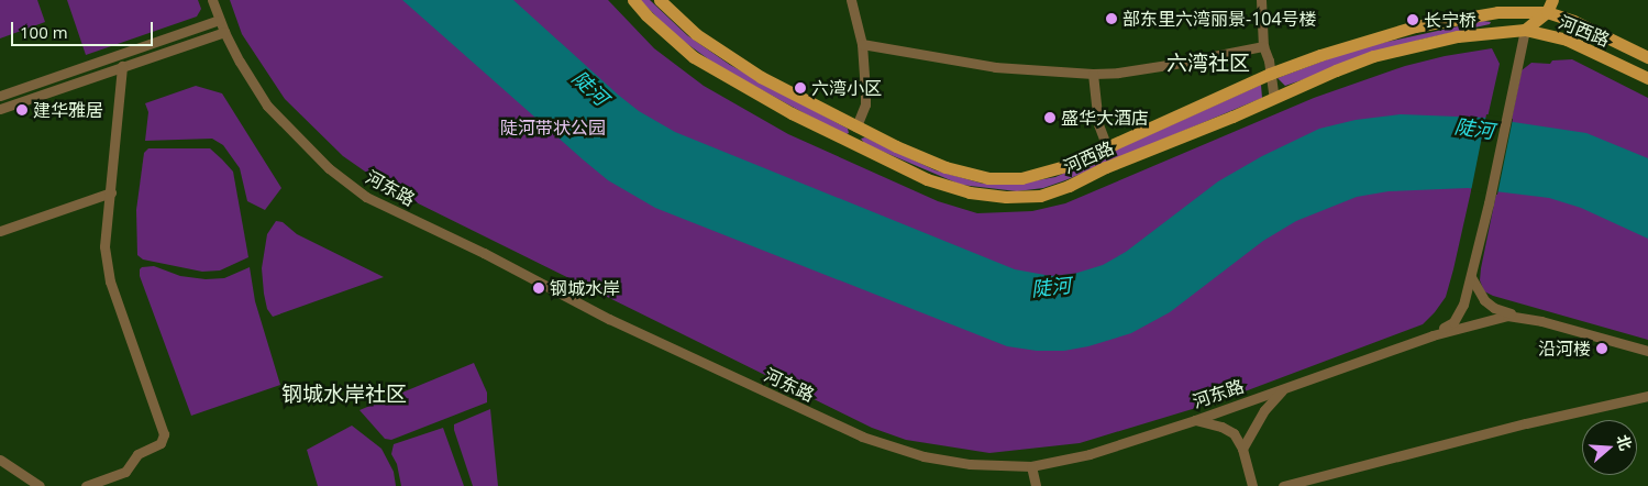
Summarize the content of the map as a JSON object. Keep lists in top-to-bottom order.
{
  "streets": {
    "main road": ["河西路"],
    "street": ["河东路"]
  },
  "crossings": [
    ["河西路", "河东路"]
  ],
  "districts": ["六湾社区", "钢城水岸社区"],
  "water": ["陡河"],
  "parks": ["陡河带状公园"],
  "places": [
    "部东里六湾丽景-104号楼",
    "长宁桥",
    "六湾小区",
    "建华雅居",
    "盛华大酒店",
    "钢城水岸",
    "沿河楼"
  ],
  "scale_bar": "100 m",
  "north": "right"
}
